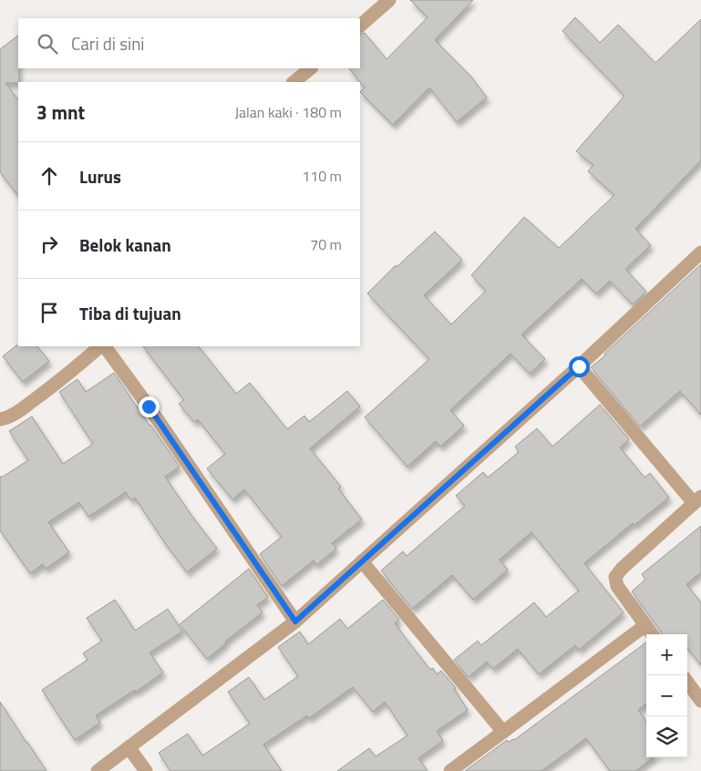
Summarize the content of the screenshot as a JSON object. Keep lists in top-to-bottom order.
{
  "page": {
    "search": "Cari di sini",
    "heading": ["3 mnt", "Jalan kaki · 180 m"],
    "list": [
      ["Lurus", "110 m"],
      ["Belok kanan", "70 m"],
      "Tiba di tujuan"
    ],
    "map_buttons": ["+", "−"]
  }
}
